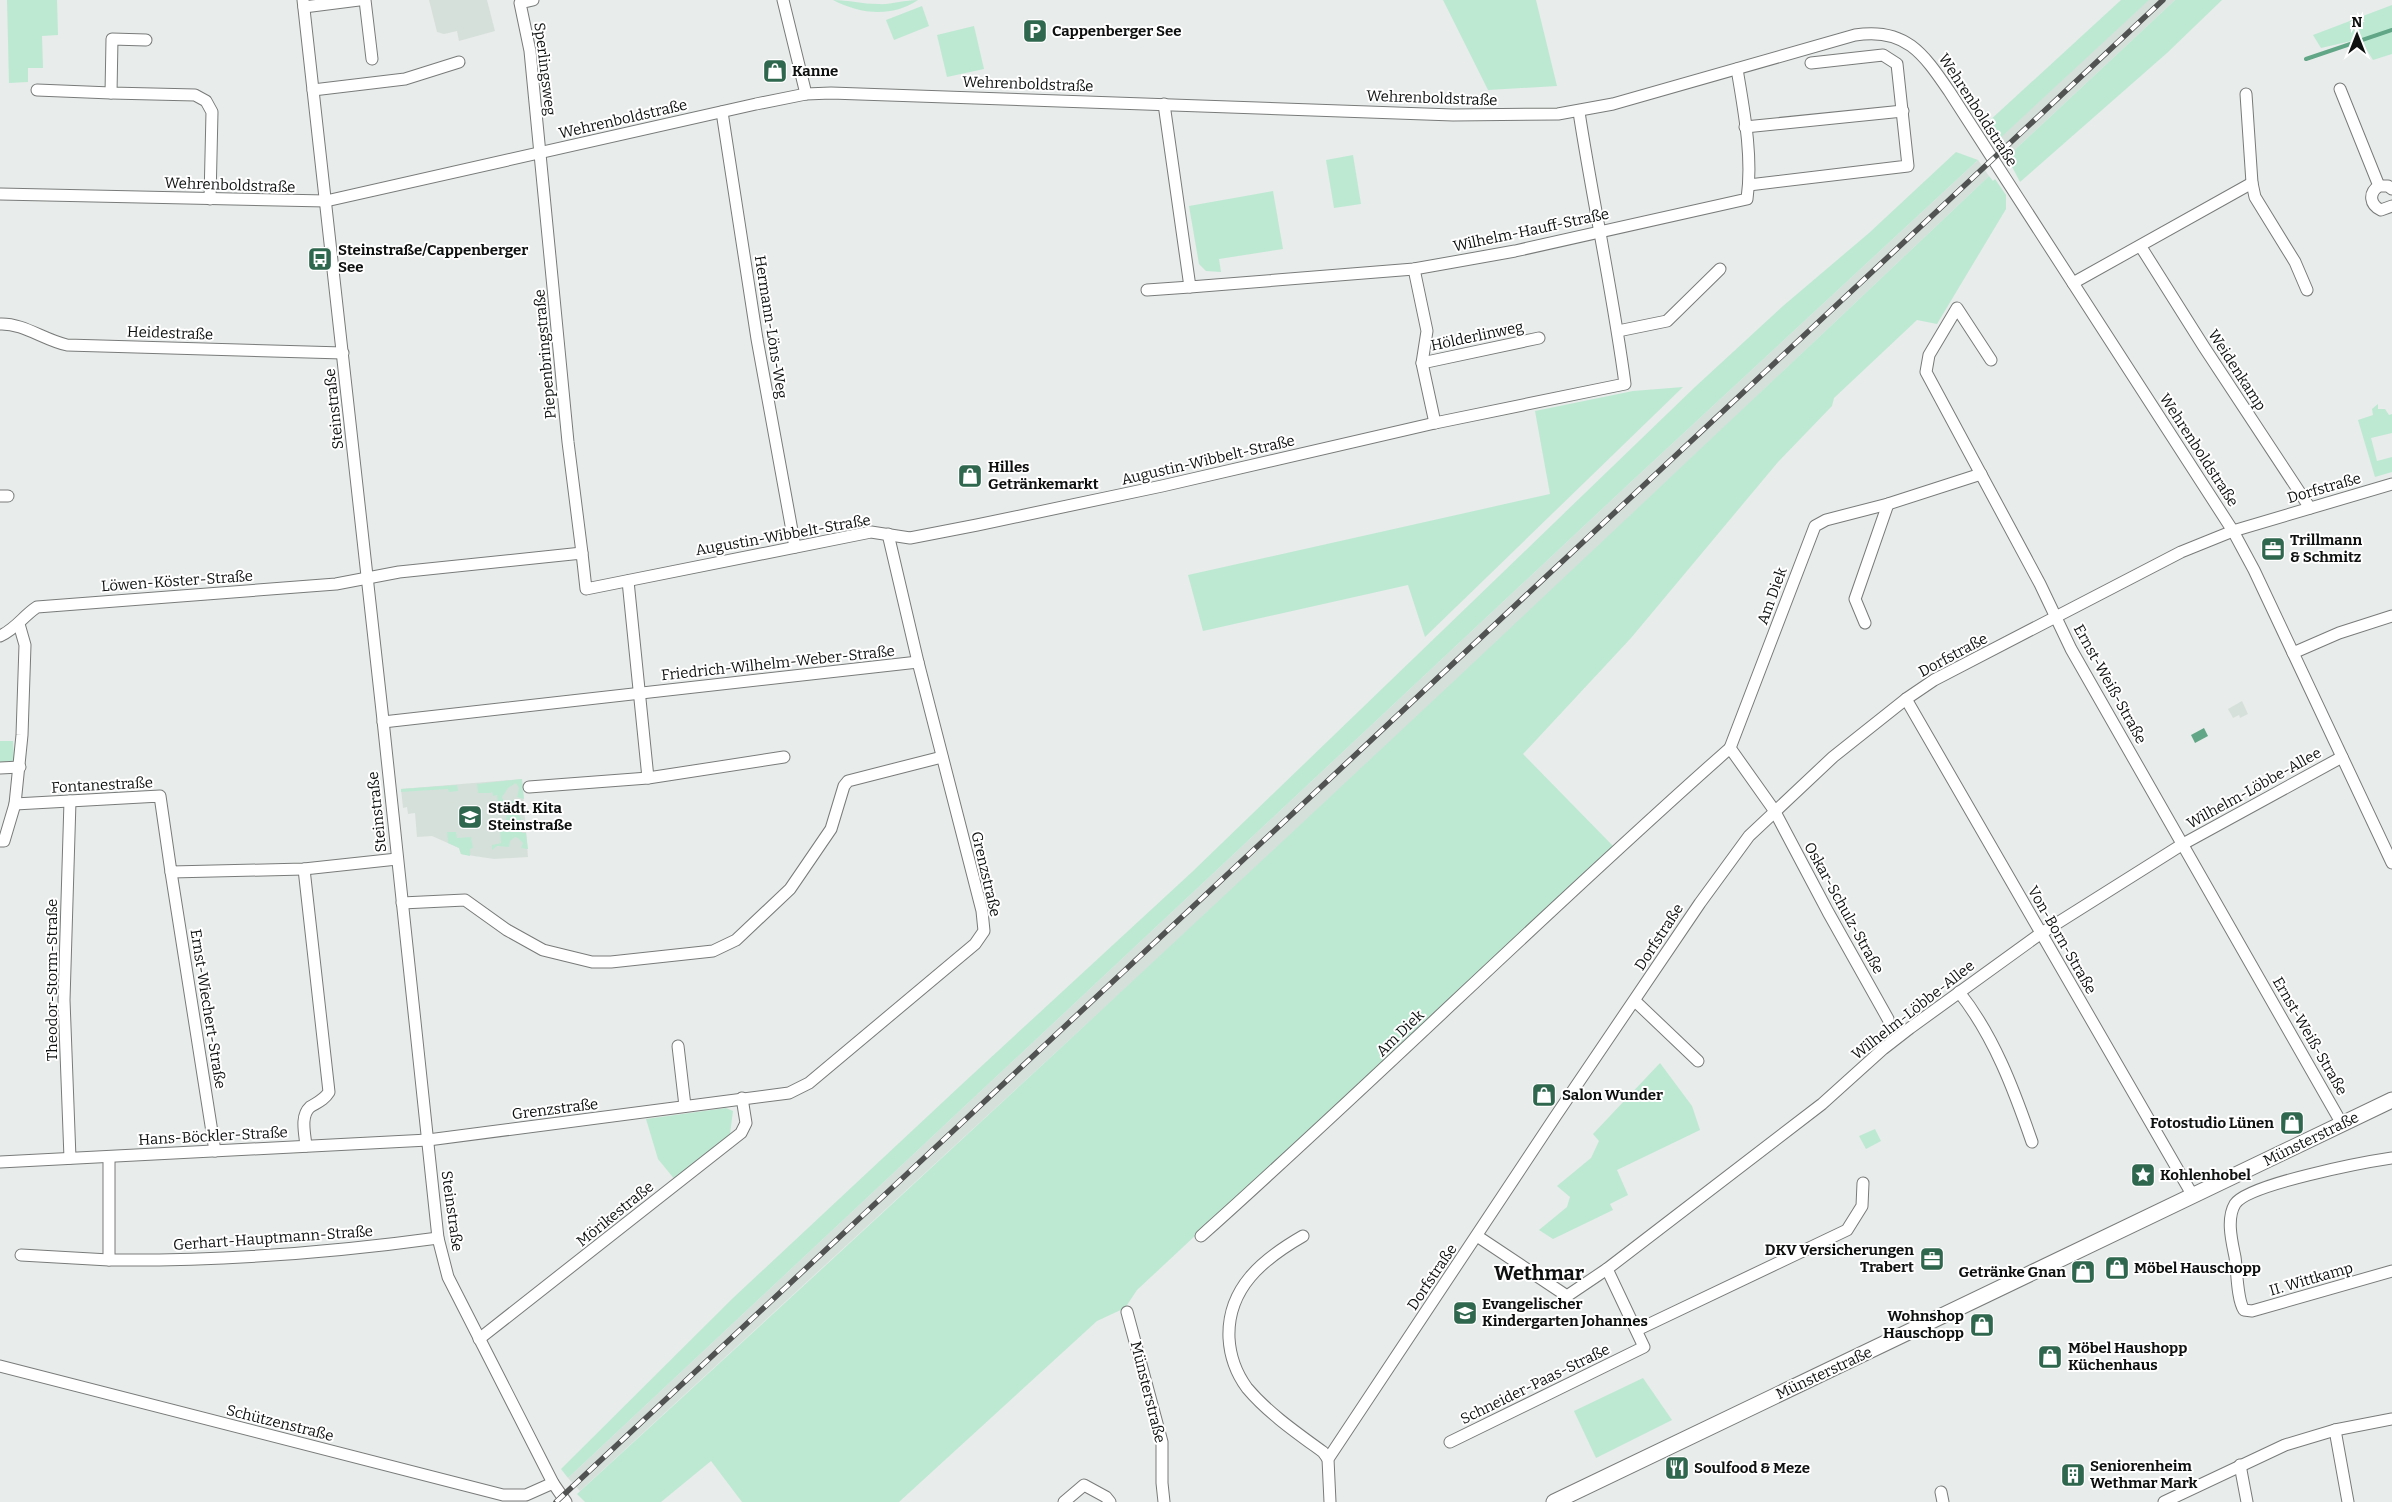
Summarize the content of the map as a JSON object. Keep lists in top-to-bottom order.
{
  "streets": {
    "main road": ["Münsterstraße"],
    "street": [
      "Sperlingsweg",
      "Wehrenboldstraße",
      "Wilhelm-Hauff-Straße",
      "Hermann-Löns-Weg",
      "Heidestraße",
      "Hölderlinweg",
      "Piepenbringstraße",
      "Weidenkamp",
      "Steinstraße",
      "Augustin-Wibbelt-Straße",
      "Dorfstraße",
      "Löwen-Köster-Straße",
      "Am Diek",
      "Friedrich-Wilhelm-Weber-Straße",
      "Ernst-Weiß-Straße",
      "Fontanestraße",
      "Wilhelm-Löbbe-Allee",
      "Grenzstraße",
      "Oskar-Schulz-Straße",
      "Von-Born-Straße",
      "Theodor-Storm-Straße",
      "Ernst-Wiechert-Straße",
      "Hans-Böckler-Straße",
      "Mörikestraße",
      "Gerhart-Hauptmann-Straße",
      "II. Wittkamp",
      "Schneider-Paas-Straße",
      "Schützenstraße"
    ]
  },
  "crossings": [
    ["Sperlingsweg", "Wehrenboldstraße"],
    ["Sperlingsweg", "Piepenbringstraße"],
    ["Wehrenboldstraße", "Hermann-Löns-Weg"],
    ["Wehrenboldstraße", "Piepenbringstraße"],
    ["Wehrenboldstraße", "Steinstraße"],
    ["Wehrenboldstraße", "Augustin-Wibbelt-Straße"],
    ["Wehrenboldstraße", "Dorfstraße"],
    ["Wehrenboldstraße", "Wilhelm-Löbbe-Allee"],
    ["Wilhelm-Hauff-Straße", "Hölderlinweg"],
    ["Wilhelm-Hauff-Straße", "Augustin-Wibbelt-Straße"],
    ["Hermann-Löns-Weg", "Augustin-Wibbelt-Straße"],
    ["Heidestraße", "Steinstraße"],
    ["Hölderlinweg", "Augustin-Wibbelt-Straße"],
    ["Piepenbringstraße", "Augustin-Wibbelt-Straße"],
    ["Weidenkamp", "Dorfstraße"],
    ["Steinstraße", "Löwen-Köster-Straße"],
    ["Steinstraße", "Friedrich-Wilhelm-Weber-Straße"],
    ["Steinstraße", "Grenzstraße"],
    ["Steinstraße", "Hans-Böckler-Straße"],
    ["Steinstraße", "Mörikestraße"],
    ["Steinstraße", "Gerhart-Hauptmann-Straße"],
    ["Steinstraße", "Schützenstraße"],
    ["Augustin-Wibbelt-Straße", "Grenzstraße"],
    ["Dorfstraße", "Ernst-Weiß-Straße"],
    ["Dorfstraße", "Wilhelm-Löbbe-Allee"],
    ["Dorfstraße", "Oskar-Schulz-Straße"],
    ["Dorfstraße", "Von-Born-Straße"],
    ["Am Diek", "Ernst-Weiß-Straße"],
    ["Am Diek", "Oskar-Schulz-Straße"],
    ["Friedrich-Wilhelm-Weber-Straße", "Grenzstraße"],
    ["Ernst-Weiß-Straße", "Wilhelm-Löbbe-Allee"],
    ["Ernst-Weiß-Straße", "Münsterstraße"],
    ["Fontanestraße", "Theodor-Storm-Straße"],
    ["Fontanestraße", "Ernst-Wiechert-Straße"],
    ["Wilhelm-Löbbe-Allee", "Von-Born-Straße"],
    ["Wilhelm-Löbbe-Allee", "Schneider-Paas-Straße"],
    ["Grenzstraße", "Hans-Böckler-Straße"],
    ["Grenzstraße", "Mörikestraße"],
    ["Von-Born-Straße", "Münsterstraße"],
    ["Theodor-Storm-Straße", "Hans-Böckler-Straße"],
    ["Ernst-Wiechert-Straße", "Hans-Böckler-Straße"]
  ],
  "districts": ["Wethmar"],
  "places": {
    "parking": ["Cappenberger See"],
    "shop": [
      "Kanne",
      "Hilles Getränkemarkt",
      "Salon Wunder",
      "Fotostudio Lünen",
      "Möbel Hauschopp",
      "Getränke Gnan",
      "Wohnshop Hauschopp",
      "Möbel Haushopp Küchenhaus"
    ],
    "bus stop": ["Steinstraße/Cappenberger See"],
    "office": ["Trillmann & Schmitz", "DKV Versicherungen Trabert"],
    "school or university": ["Städt. Kita Steinstraße", "Evangelischer Kindergarten Johannes"],
    "place": ["Kohlenhobel"],
    "restaurant": ["Soulfood & Meze"],
    "building": ["Seniorenheim Wethmar Mark"]
  },
  "north": "top"
}
